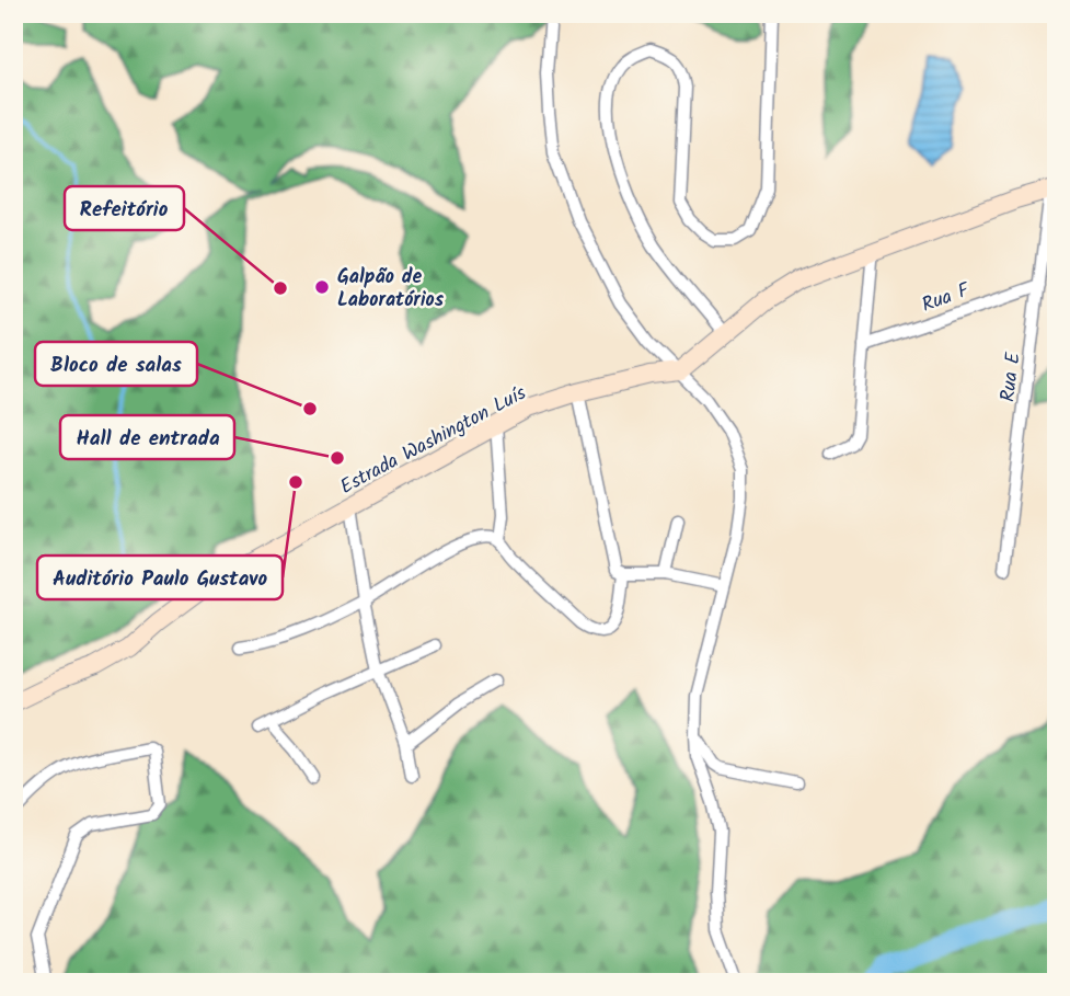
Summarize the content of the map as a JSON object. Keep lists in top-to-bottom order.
{
  "streets": {
    "street": ["Rua F", "Rua E", "Estrada Washington Luís"]
  },
  "crossings": [
    ["Rua F", "Rua E"]
  ],
  "places": [
    "Galpão de Laboratórios",
    "Refeitório",
    "Bloco de salas",
    "Hall de entrada",
    "Auditório Paulo Gustavo"
  ]
}
